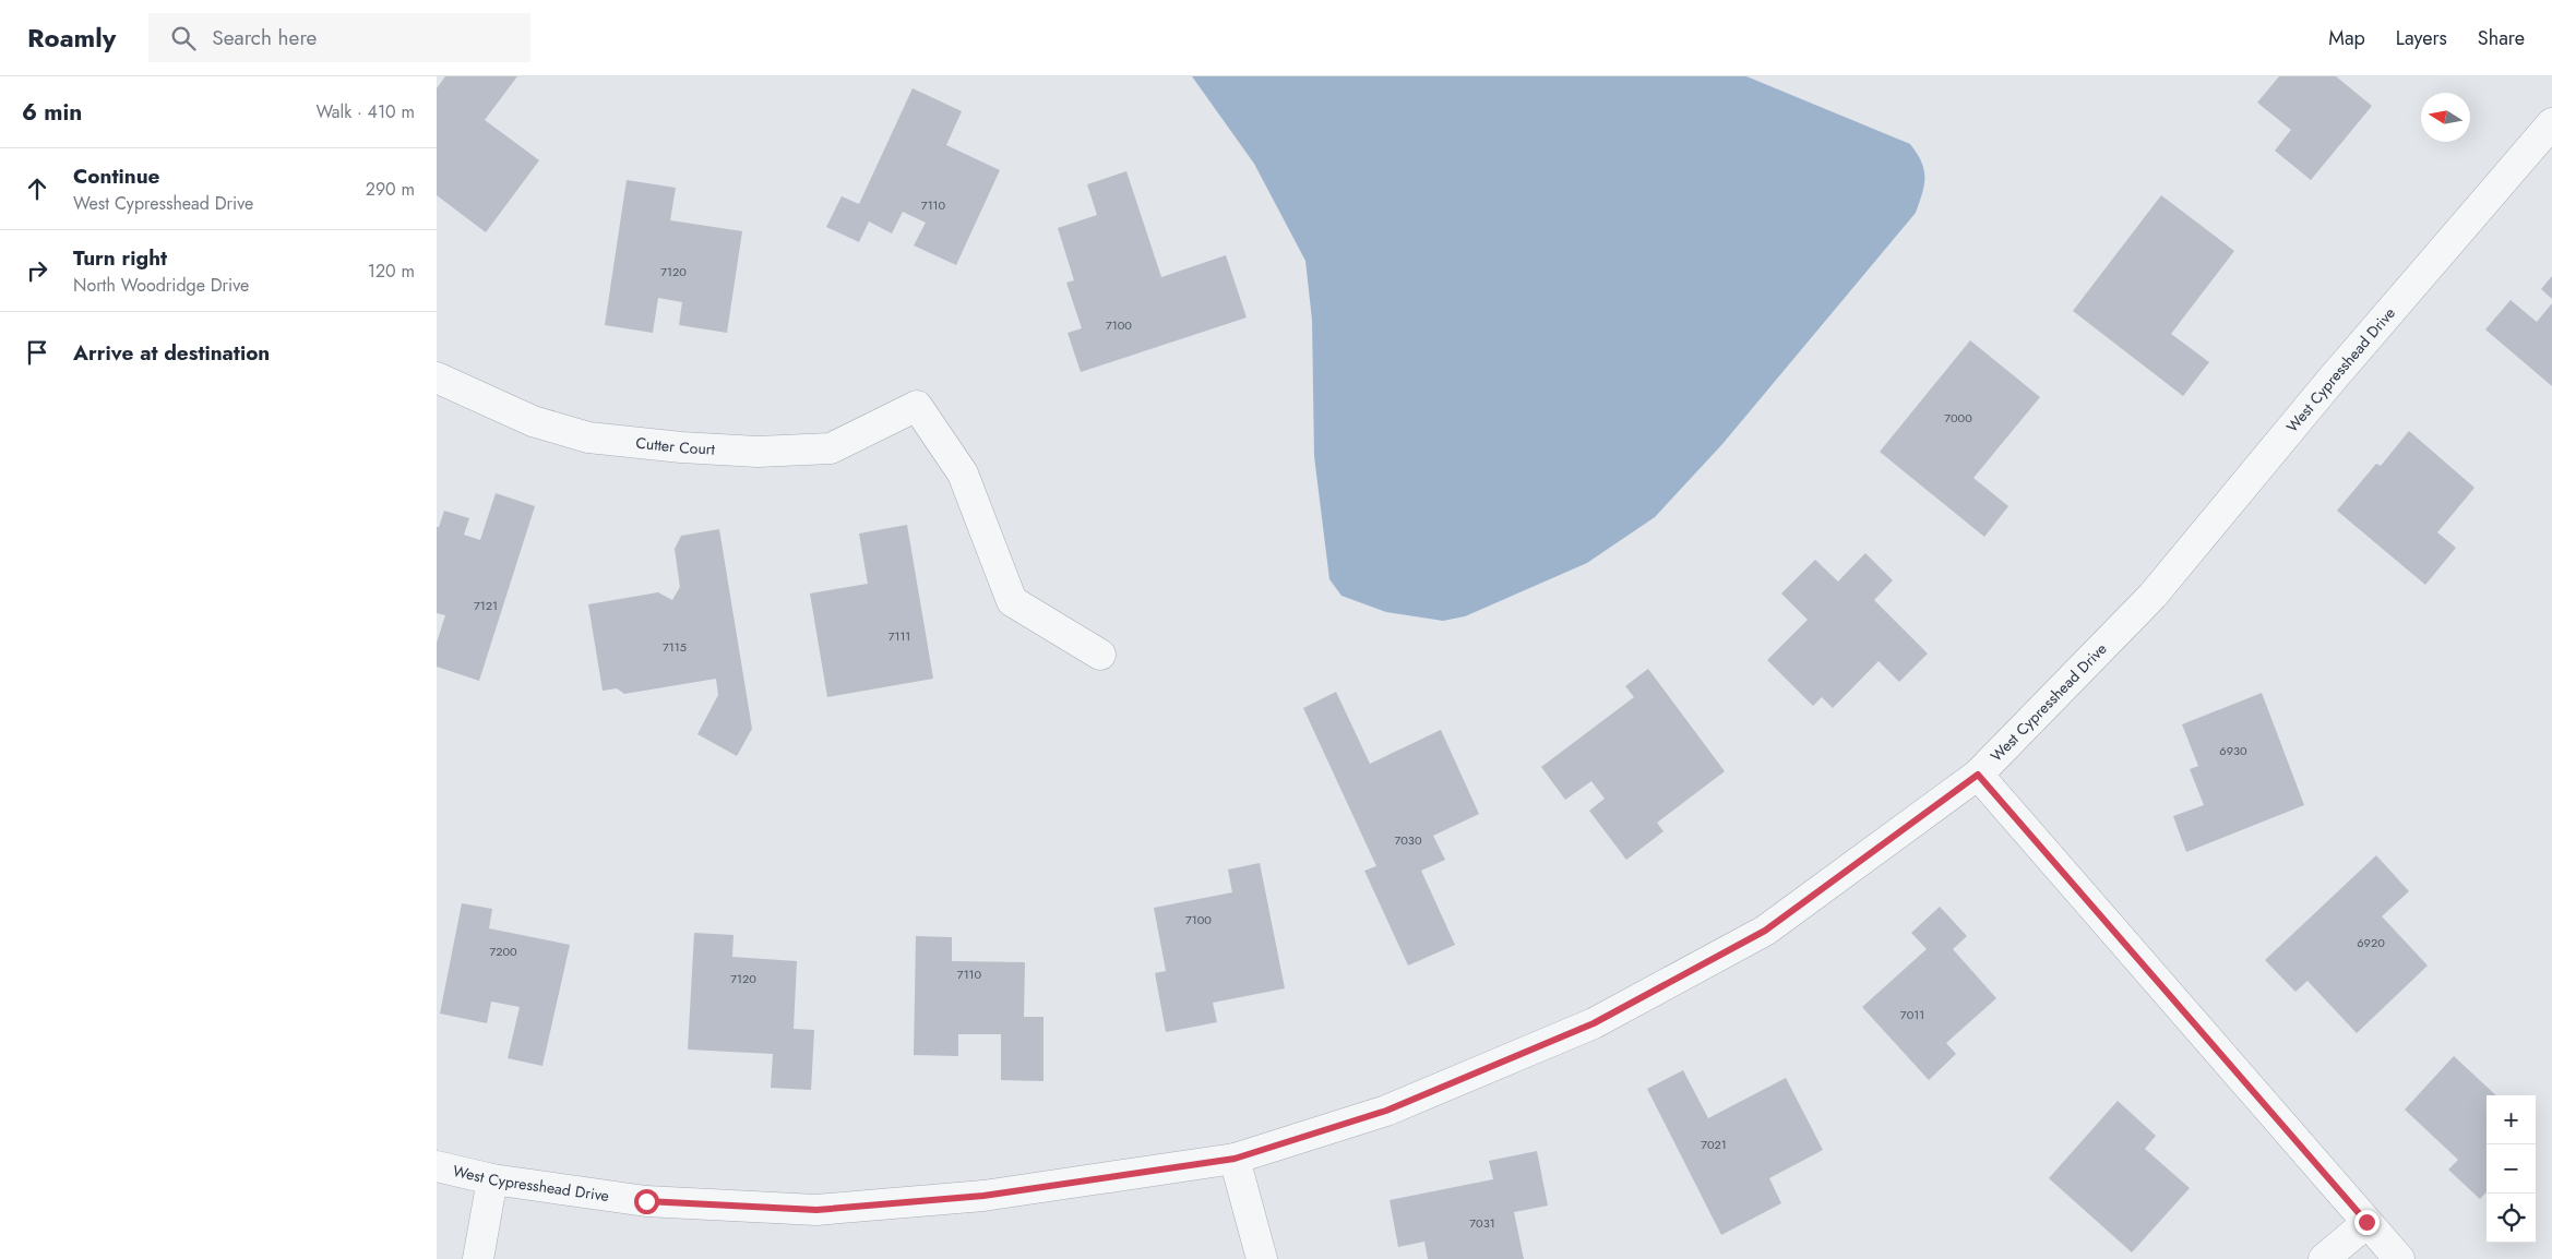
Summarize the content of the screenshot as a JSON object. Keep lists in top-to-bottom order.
{
  "streets": {
    "street": ["West Cypresshead Drive", "Cutter Court"]
  },
  "house_numbers": [
    "7110",
    "7120",
    "7100",
    "7000",
    "7121",
    "7111",
    "7115",
    "6930",
    "7030",
    "7100",
    "6920",
    "7200",
    "7110",
    "7120",
    "7011",
    "7021",
    "7031"
  ],
  "north": "left",
  "page": {
    "header": "Roamly",
    "search": "Search here",
    "nav": ["Map", "Layers", "Share"],
    "heading": ["6 min", "Walk · 410 m"],
    "list": [
      ["Continue", "West Cypresshead Drive", "290 m"],
      ["Turn right", "North Woodridge Drive", "120 m"],
      "Arrive at destination"
    ],
    "map_buttons": ["+", "−"]
  }
}
